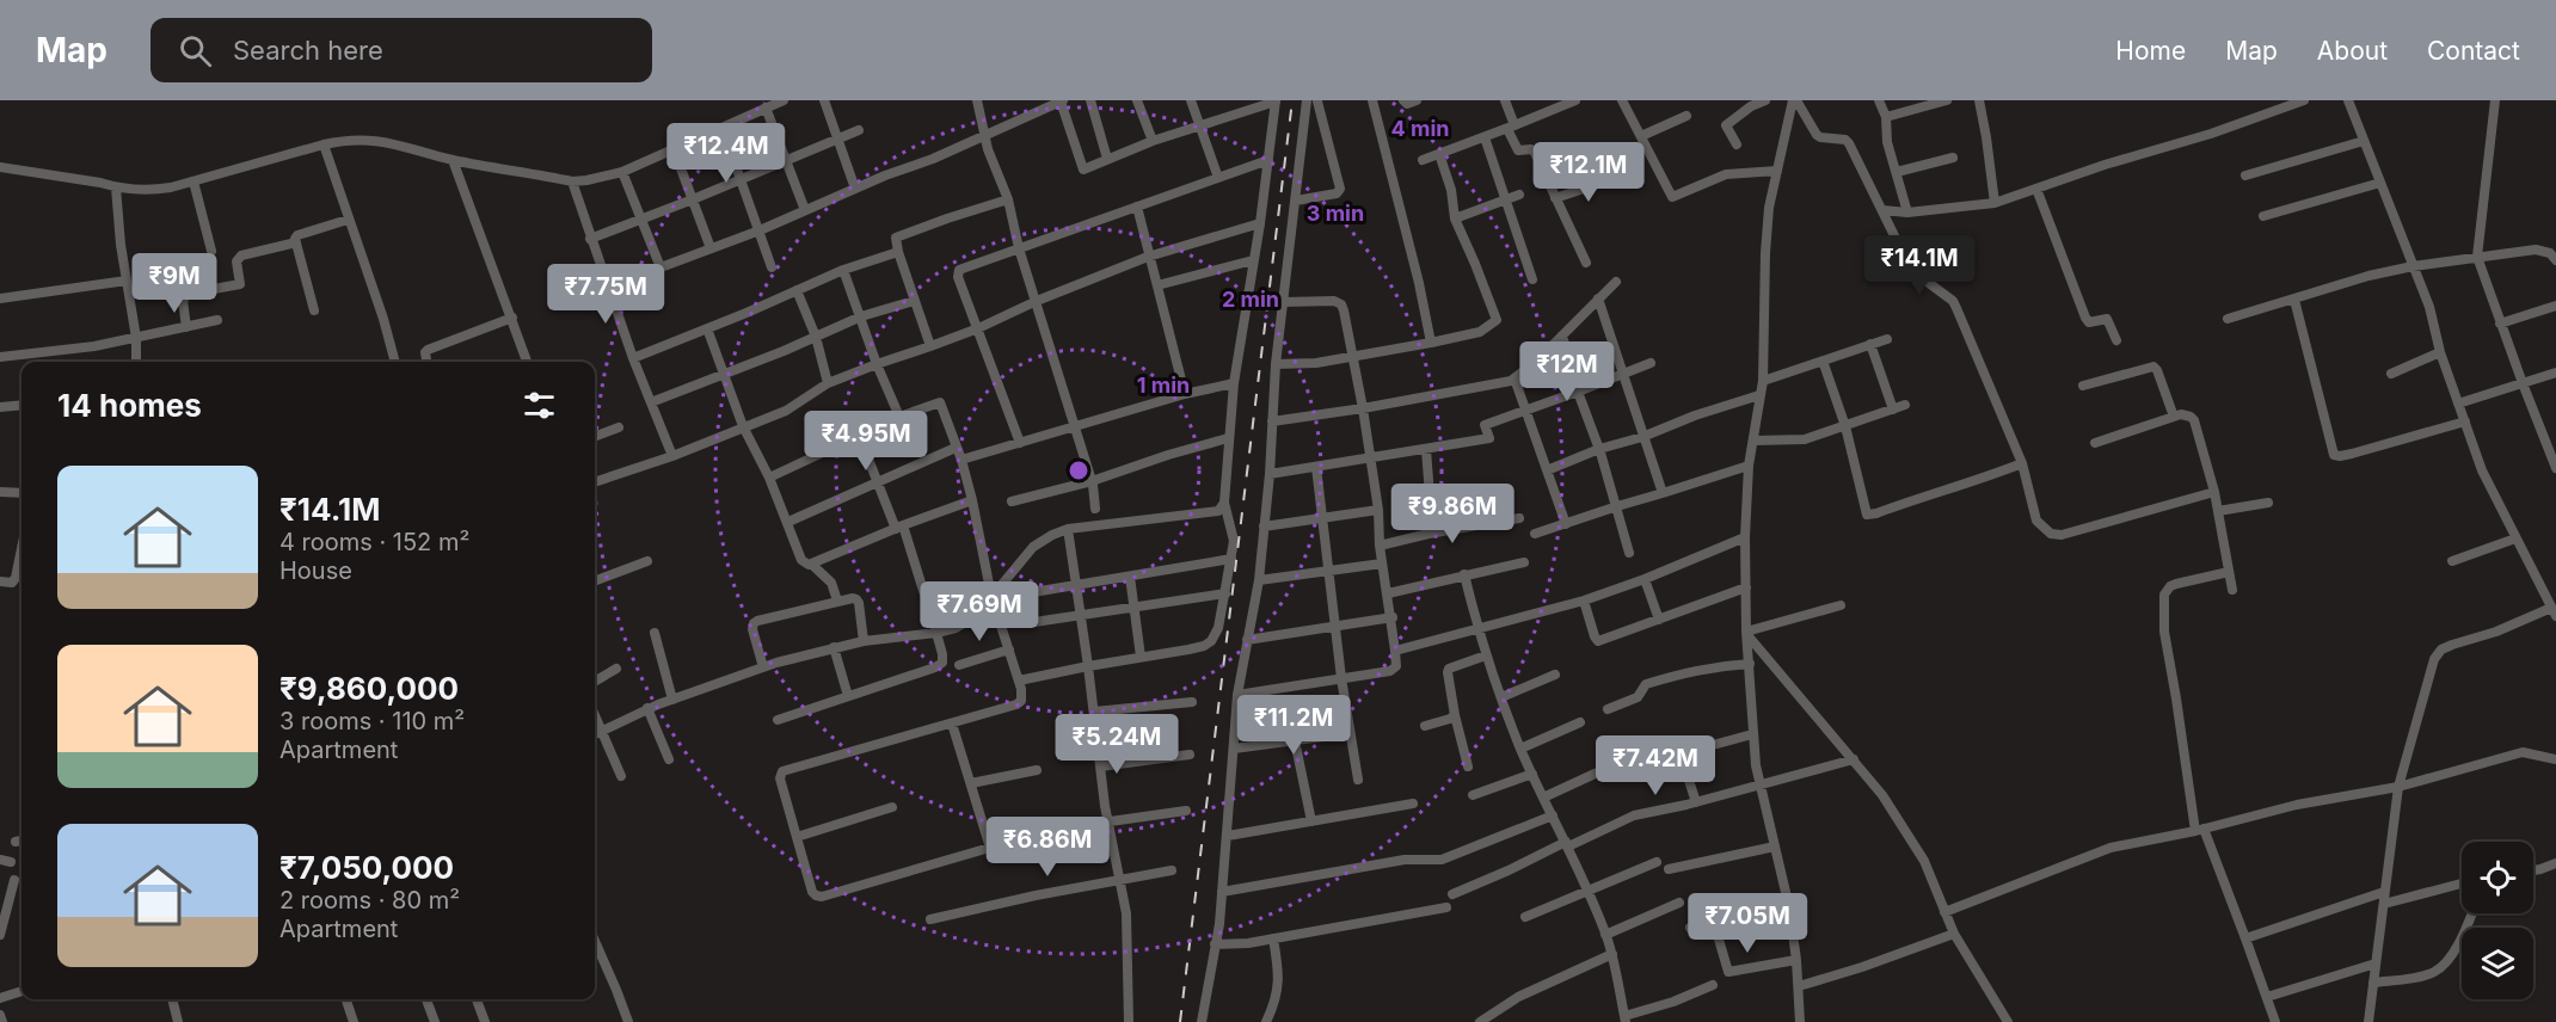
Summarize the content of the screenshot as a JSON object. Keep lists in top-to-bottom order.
{
  "page": {
    "header": "Map",
    "search": "Search here",
    "nav": [
      "Home",
      "Map",
      "About",
      "Contact"
    ],
    "price": [
      "₹12.4M",
      "₹12.1M",
      "₹14.1M",
      "₹9M",
      "₹7.75M",
      "₹12M",
      "₹4.95M",
      "₹9.86M",
      "₹7.69M",
      "₹11.2M",
      "₹5.24M",
      "₹7.42M",
      "₹6.86M",
      "₹7.05M"
    ],
    "heading": "14 homes",
    "list": [
      {
        "name": "₹14.1M",
        "note": "4 rooms · 152 m² · House"
      },
      {
        "name": "₹9,860,000",
        "note": "3 rooms · 110 m² · Apartment"
      },
      {
        "name": "₹7,050,000",
        "note": "2 rooms · 80 m² · Apartment"
      }
    ]
  },
  "rings": [
    "4 min",
    "3 min",
    "2 min",
    "1 min"
  ]
}
